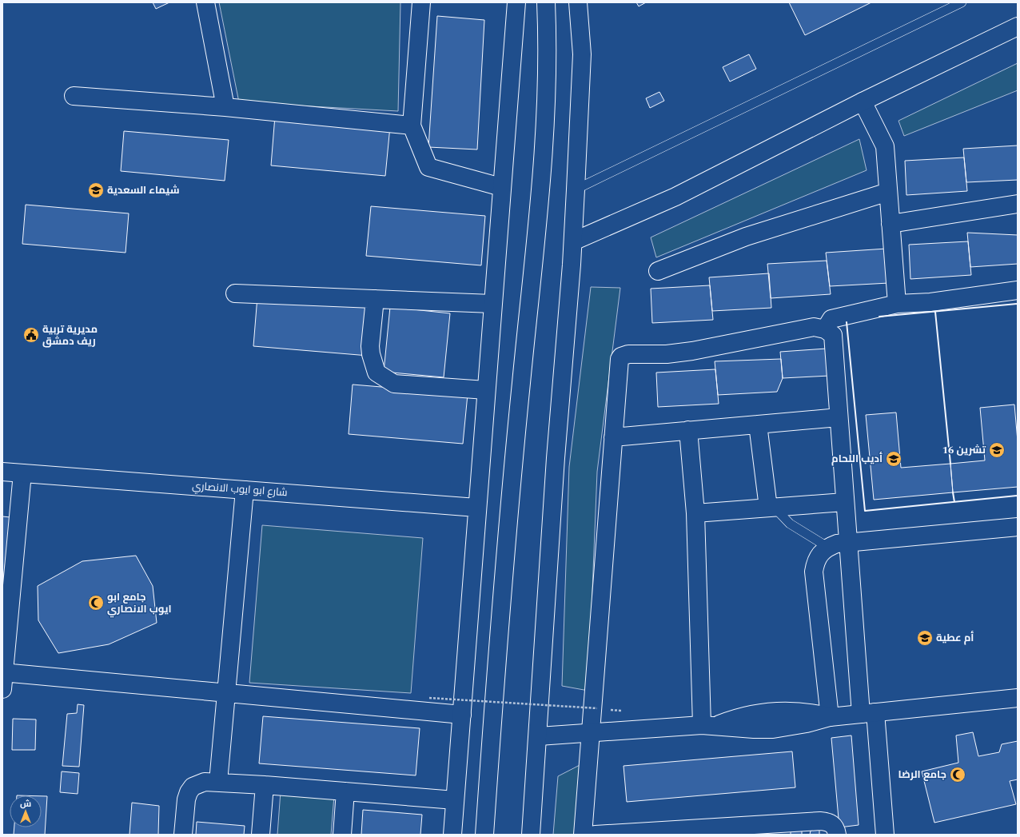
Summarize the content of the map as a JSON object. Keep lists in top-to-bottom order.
{
  "streets": {
    "street": ["شارع ابو ايوب الانصاري"]
  },
  "places": {
    "school or university": [
      "شيماء السعدية",
      "16 تشرين",
      "أديب اللحام",
      "أم عطية"
    ],
    "public building": ["مديرية تربية ريف دمشق"],
    "mosque": ["جامع ابو ايوب الانصاري", "جامع الرضا"]
  },
  "north": "top"
}
